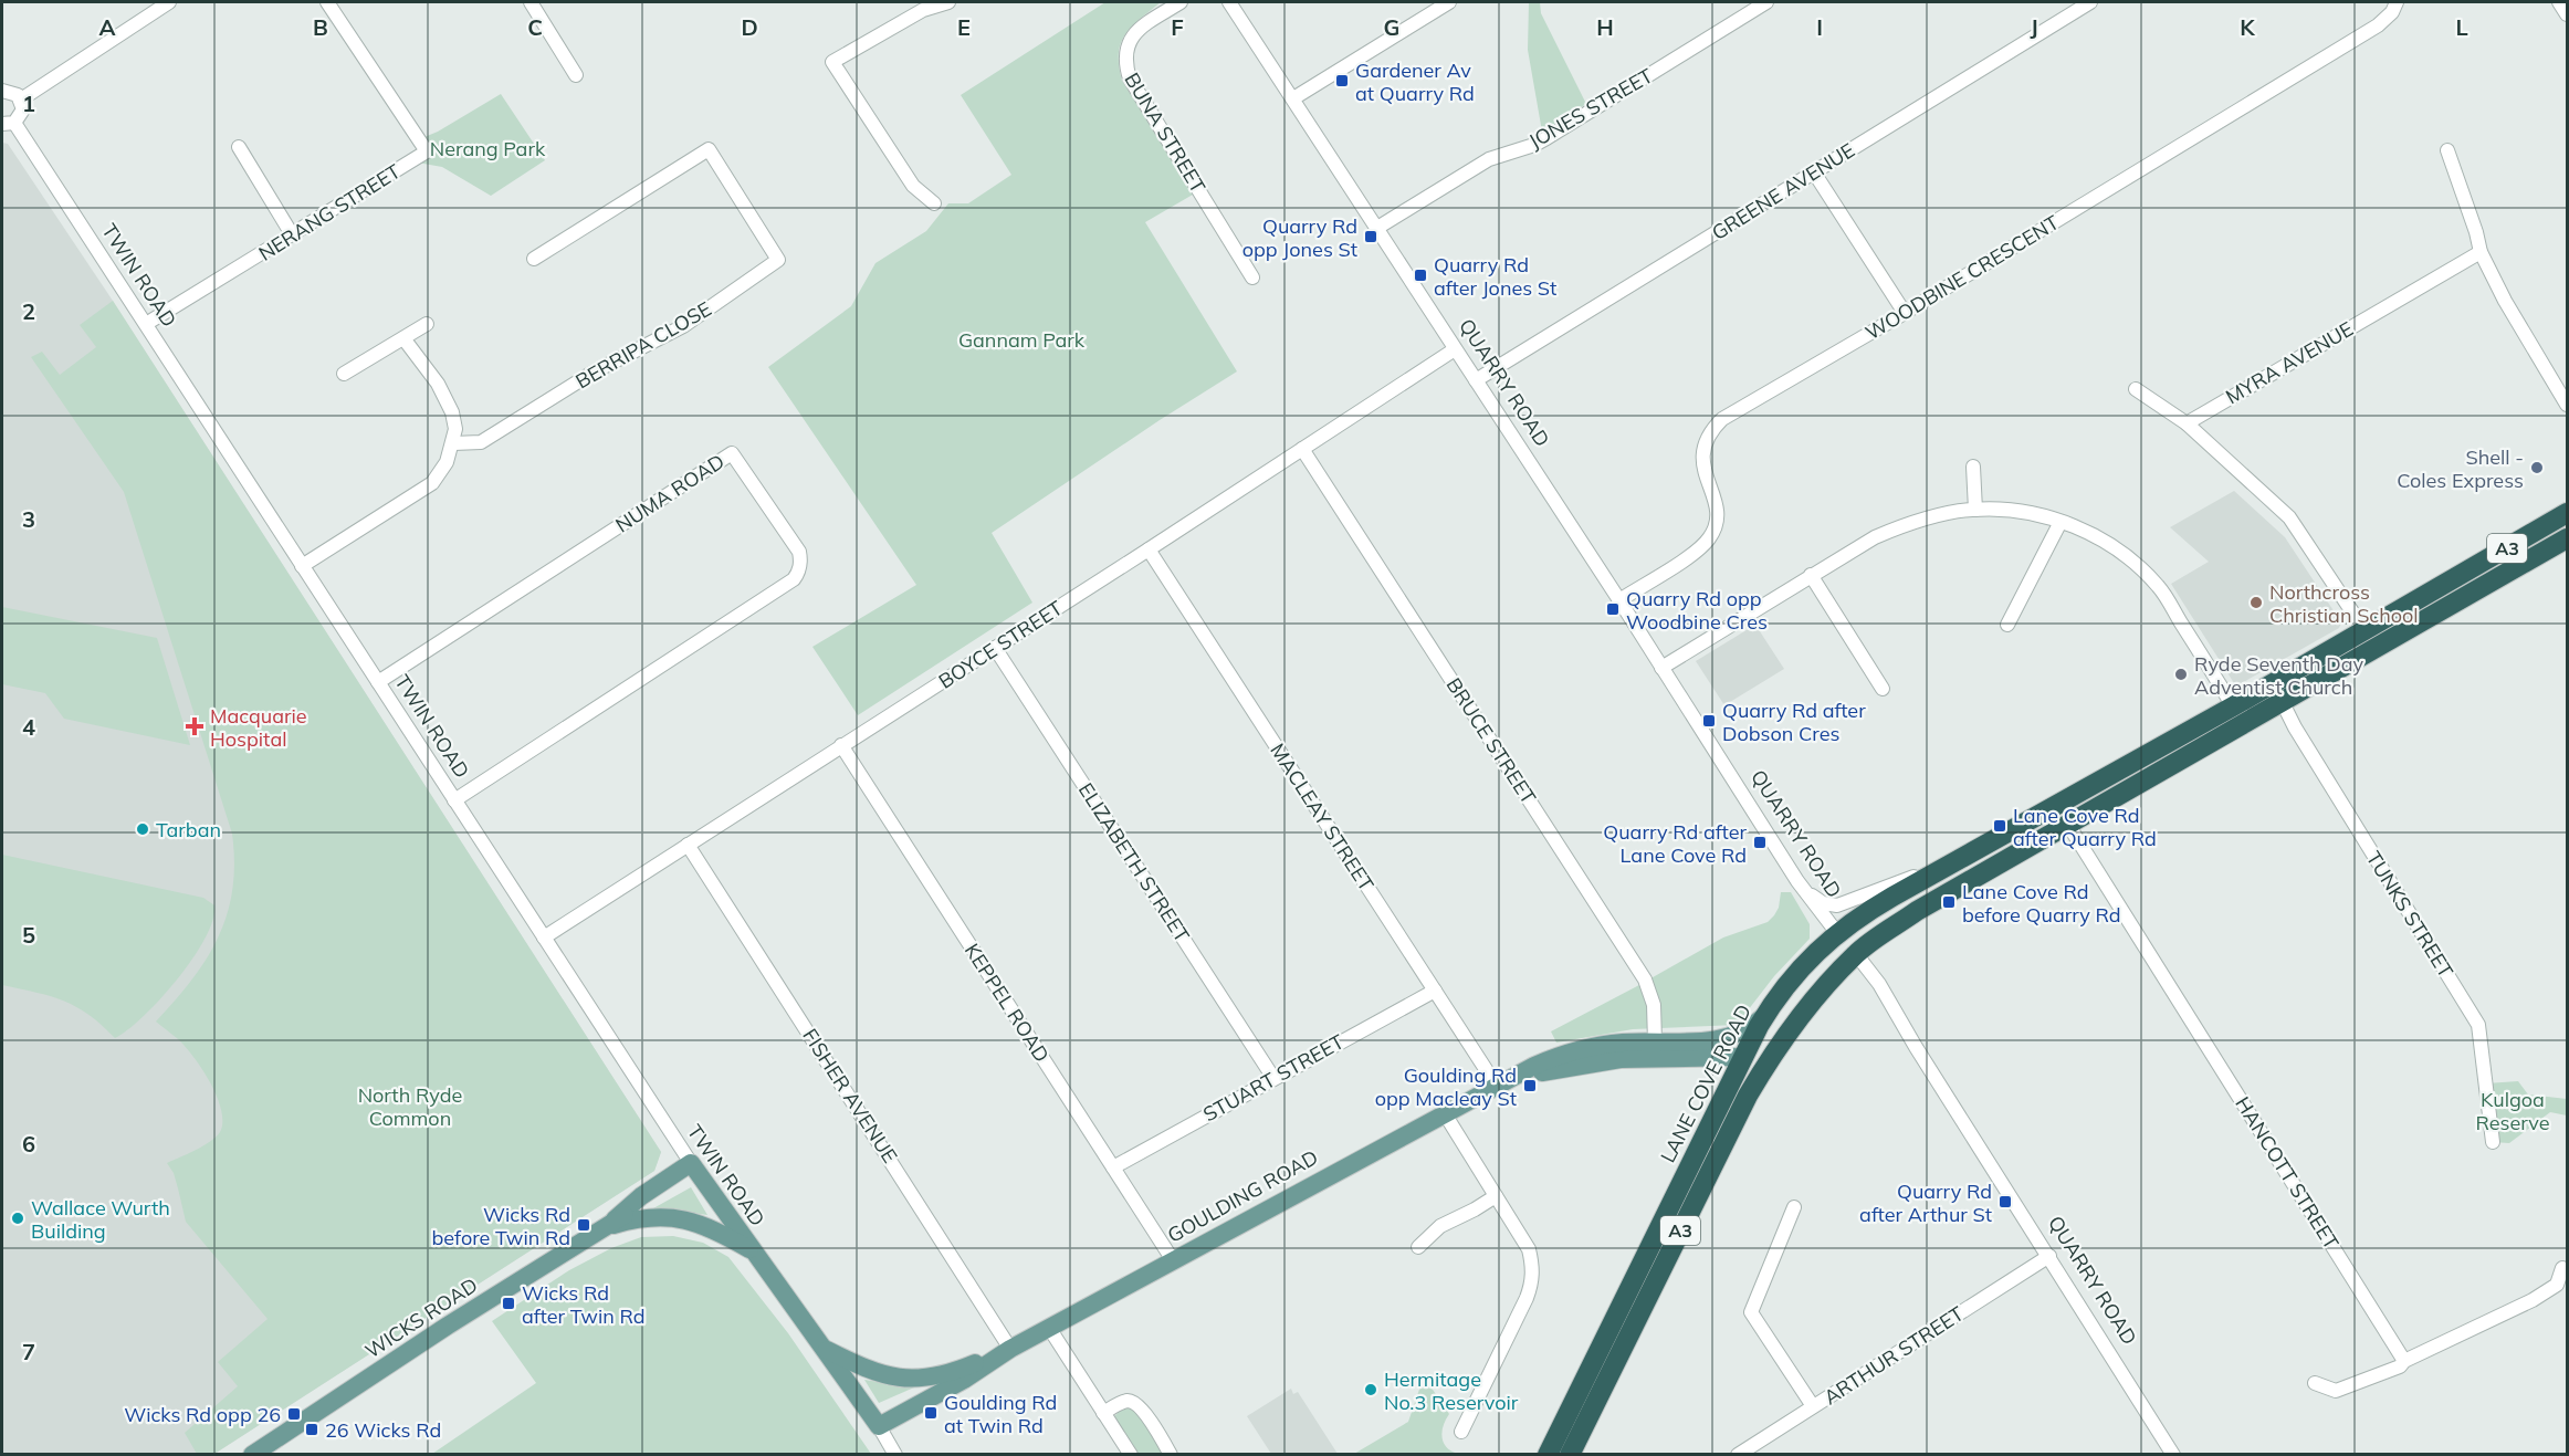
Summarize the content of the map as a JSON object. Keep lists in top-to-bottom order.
{
  "streets": {
    "highway": ["QUARRY ROAD", "A3", "LANE COVE ROAD"],
    "main road": ["TWIN ROAD", "GOULDING ROAD", "WICKS ROAD"],
    "street": [
      "JONES STREET",
      "BUNA STREET",
      "GREENE AVENUE",
      "NERANG STREET",
      "WOODBINE CRESCENT",
      "BERRIPA CLOSE",
      "MYRA AVENUE",
      "NUMA ROAD",
      "BOYCE STREET",
      "BRUCE STREET",
      "MACLEAY STREET",
      "ELIZABETH STREET",
      "TUNKS STREET",
      "KEPPEL ROAD",
      "STUART STREET",
      "FISHER AVENUE",
      "HANCOTT STREET",
      "ARTHUR STREET"
    ]
  },
  "crossings": [
    ["JONES STREET", "QUARRY ROAD"],
    ["GREENE AVENUE", "QUARRY ROAD"],
    ["NERANG STREET", "TWIN ROAD"],
    ["TWIN ROAD", "NUMA ROAD"],
    ["TWIN ROAD", "BOYCE STREET"],
    ["TWIN ROAD", "GOULDING ROAD"],
    ["TWIN ROAD", "WICKS ROAD"],
    ["WOODBINE CRESCENT", "QUARRY ROAD"],
    ["QUARRY ROAD", "A3"],
    ["QUARRY ROAD", "BOYCE STREET"],
    ["QUARRY ROAD", "LANE COVE ROAD"],
    ["QUARRY ROAD", "ARTHUR STREET"],
    ["A3", "TUNKS STREET"],
    ["A3", "HANCOTT STREET"],
    ["BOYCE STREET", "BRUCE STREET"],
    ["BOYCE STREET", "MACLEAY STREET"],
    ["BOYCE STREET", "ELIZABETH STREET"],
    ["BOYCE STREET", "KEPPEL ROAD"],
    ["BOYCE STREET", "FISHER AVENUE"],
    ["BRUCE STREET", "GOULDING ROAD"],
    ["MACLEAY STREET", "STUART STREET"],
    ["MACLEAY STREET", "GOULDING ROAD"],
    ["ELIZABETH STREET", "STUART STREET"],
    ["KEPPEL ROAD", "STUART STREET"],
    ["KEPPEL ROAD", "GOULDING ROAD"],
    ["LANE COVE ROAD", "GOULDING ROAD"],
    ["FISHER AVENUE", "GOULDING ROAD"]
  ],
  "parks": [
    "Nerang Park",
    "Gannam Park",
    "North Ryde Common",
    "Kulgoa Reserve"
  ],
  "places": {
    "transit": [
      "Gardener Av at Quarry Rd",
      "Quarry Rd opp Jones St",
      "Quarry Rd after Jones St",
      "Quarry Rd opp Woodbine Cres",
      "Quarry Rd after Dobson Cres",
      "Lane Cove Rd after Quarry Rd",
      "Quarry Rd after Lane Cove Rd",
      "Lane Cove Rd before Quarry Rd",
      "Goulding Rd opp Macleay St",
      "Quarry Rd after Arthur St",
      "Wicks Rd before Twin Rd",
      "Wicks Rd after Twin Rd",
      "Goulding Rd at Twin Rd",
      "Wicks Rd opp 26",
      "26 Wicks Rd"
    ],
    "other": [
      "Shell - Coles Express",
      "Northcross Christian School",
      "Ryde Seventh Day Adventist Church",
      "Tarban",
      "Wallace Wurth Building",
      "Hermitage No.3 Reservoir"
    ],
    "health": ["Macquarie Hospital"]
  },
  "grid": {
    "columns": [
      "A",
      "B",
      "C",
      "D",
      "E",
      "F",
      "G",
      "H",
      "I",
      "J",
      "K",
      "L"
    ],
    "rows": [
      "1",
      "2",
      "3",
      "4",
      "5",
      "6",
      "7"
    ]
  }
}
